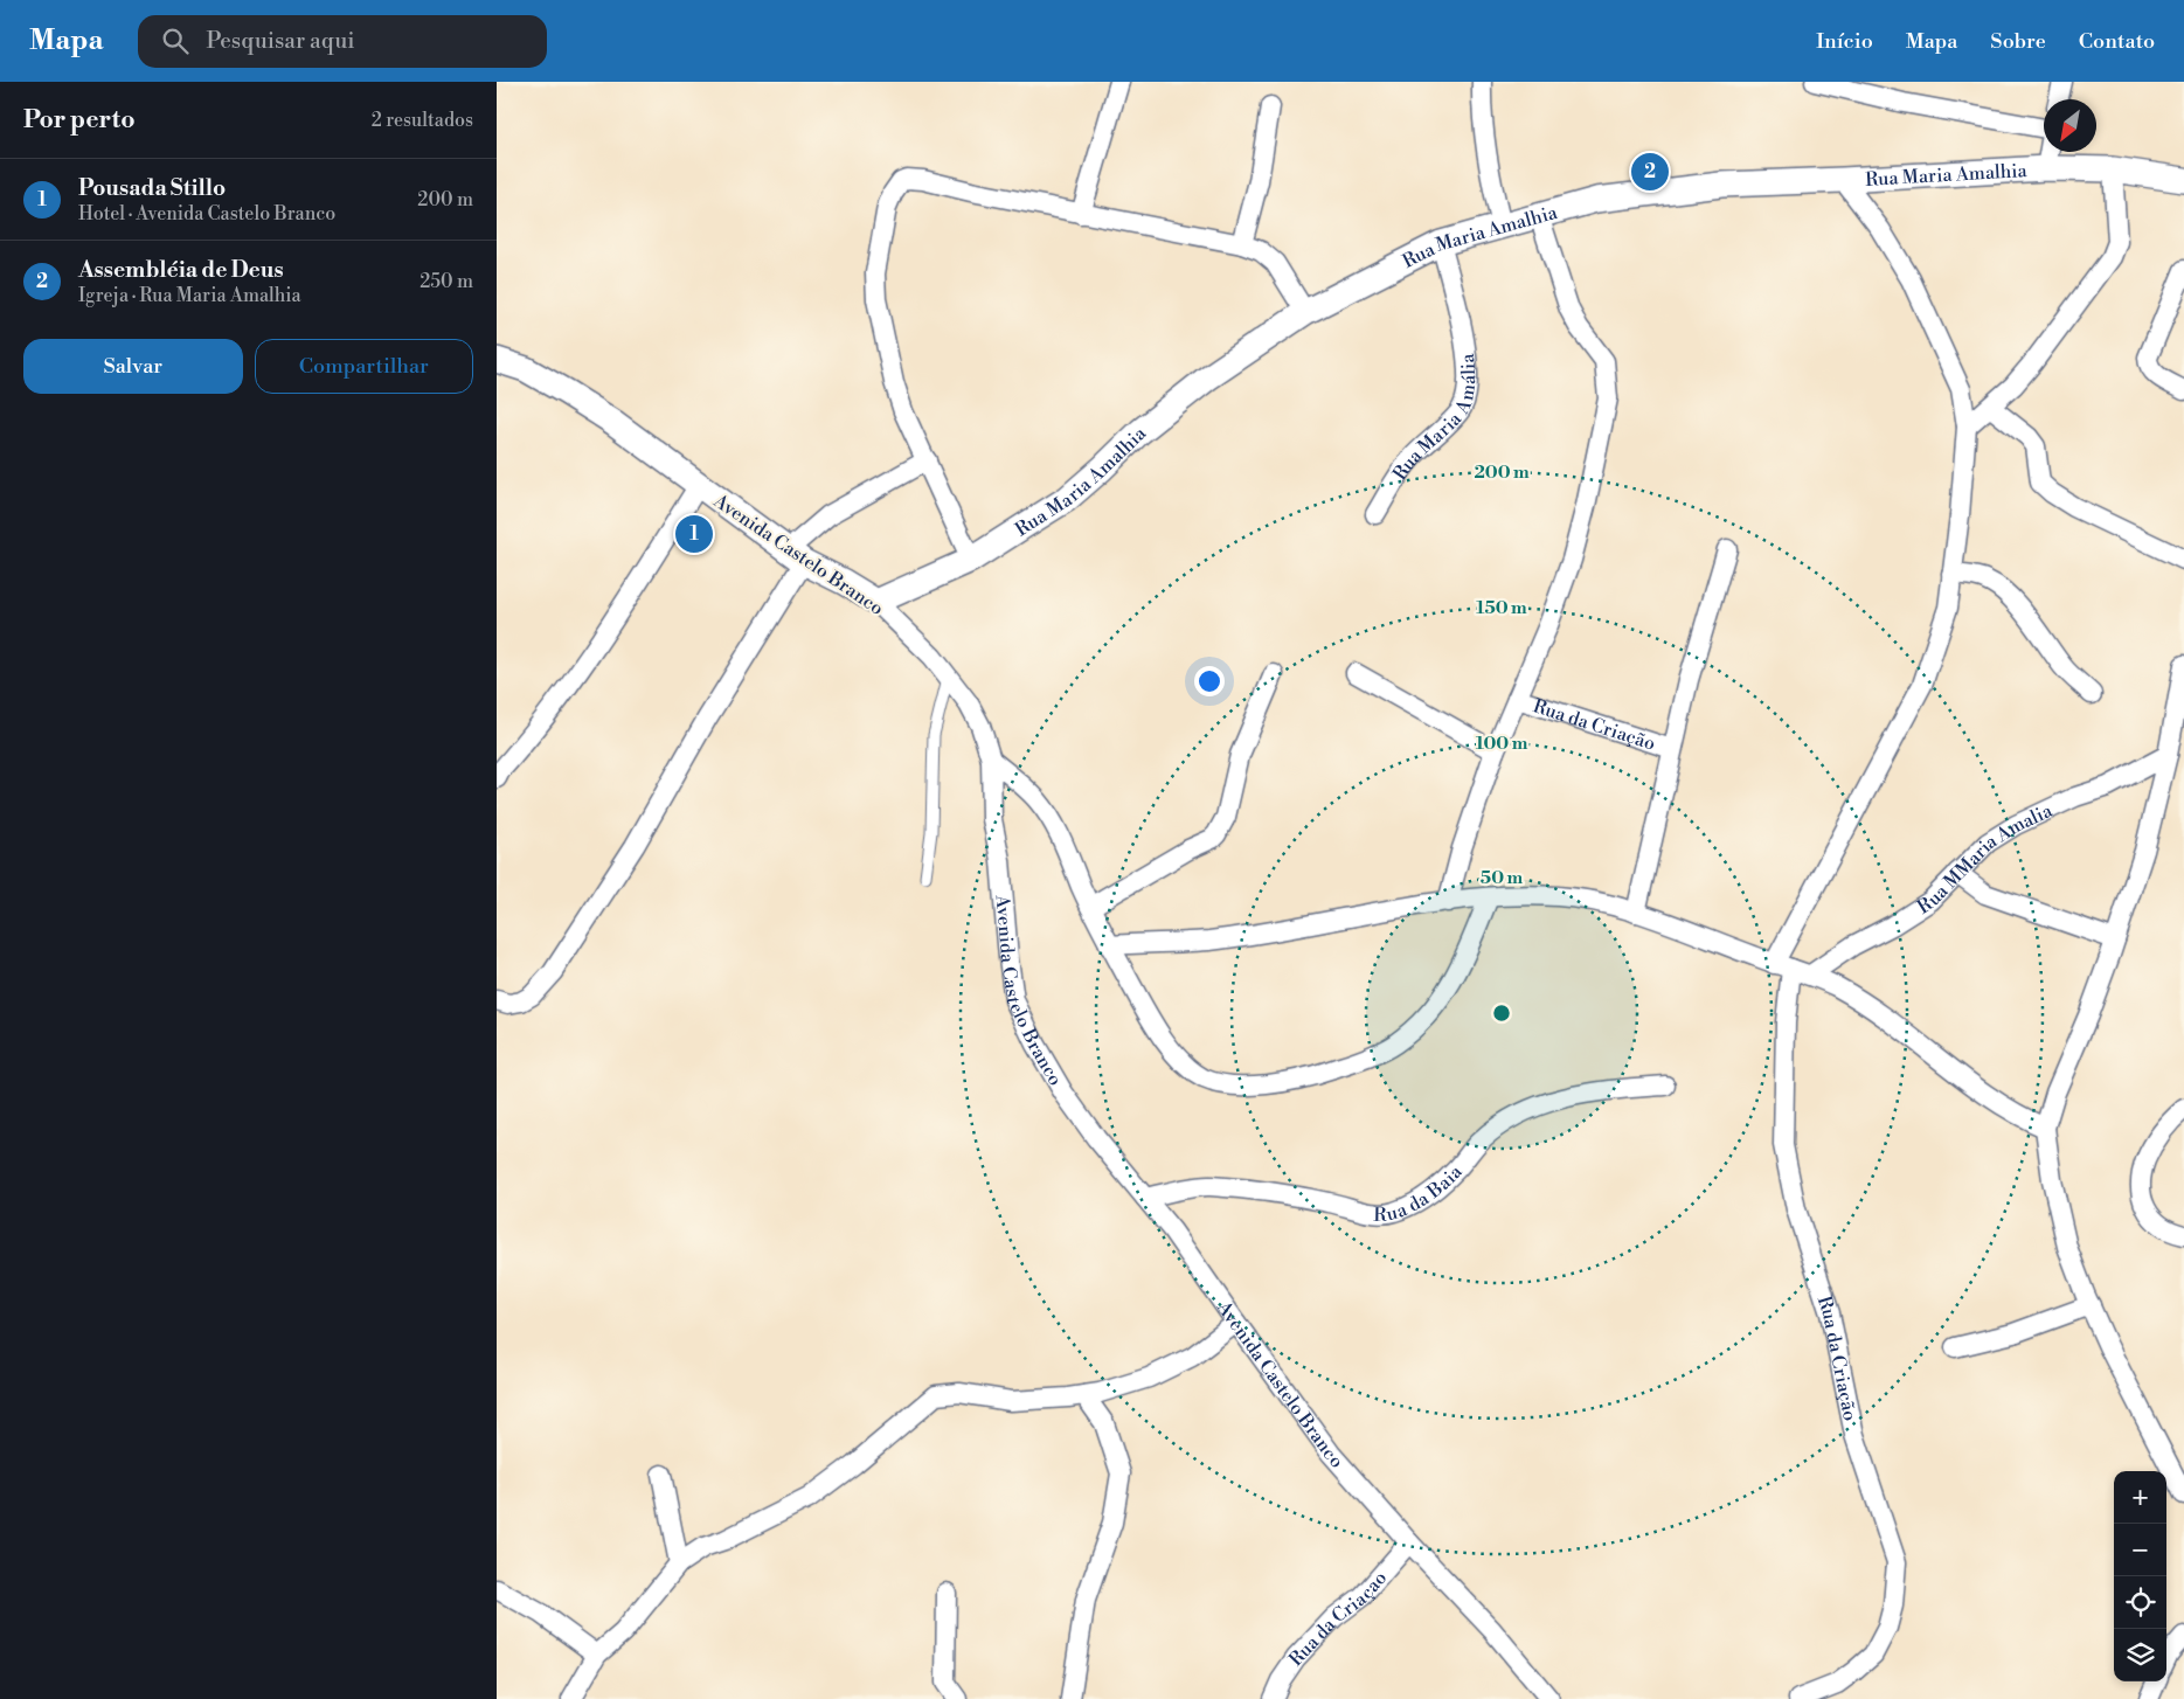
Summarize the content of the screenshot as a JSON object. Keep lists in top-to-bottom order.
{
  "streets": {
    "street": [
      "Rua Maria Amalhia",
      "Rua Maria Amália",
      "Avenida Castelo Branco",
      "Rua da Criação",
      "Rua MMaria Amalia",
      "Rua da Baia",
      "Rua da Criaçao"
    ]
  },
  "crossings": [
    ["Rua Maria Amalhia", "Rua Maria Amália"],
    ["Rua Maria Amalhia", "Avenida Castelo Branco"],
    ["Avenida Castelo Branco", "Rua da Baia"],
    ["Avenida Castelo Branco", "Rua da Criaçao"],
    ["Rua da Criação", "Rua MMaria Amalia"]
  ],
  "north": "bottom left",
  "page": {
    "header": "Mapa",
    "search": "Pesquisar aqui",
    "nav": [
      "Início",
      "Mapa",
      "Sobre",
      "Contato"
    ],
    "heading": ["Por perto", "2 resultados"],
    "pins": ["2", "1"],
    "list": [
      {
        "mark": "1",
        "name": "Pousada Stillo",
        "note": "Hotel · Avenida Castelo Branco",
        "value": "200 m"
      },
      {
        "mark": "2",
        "name": "Assembléia de Deus",
        "note": "Igreja · Rua Maria Amalhia",
        "value": "250 m"
      }
    ],
    "buttons": ["Salvar", "Compartilhar"],
    "map_buttons": ["+", "−"]
  },
  "rings": [
    "200 m",
    "150 m",
    "100 m",
    "50 m"
  ]
}
